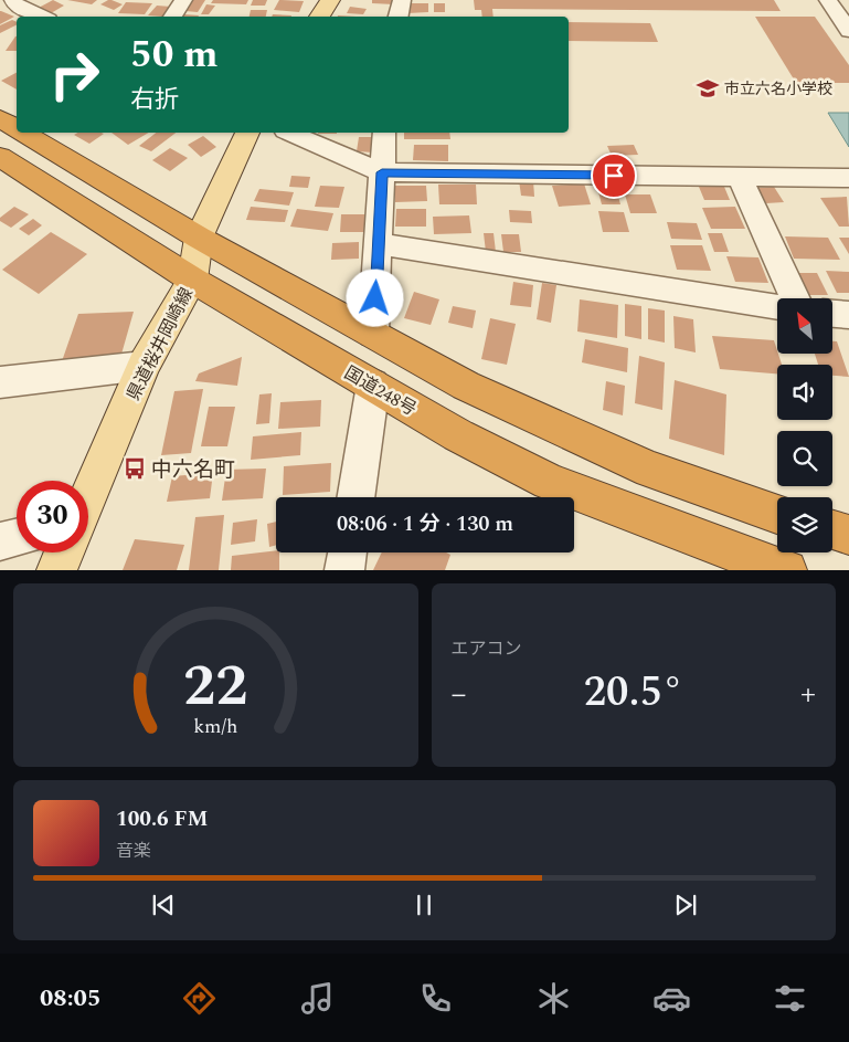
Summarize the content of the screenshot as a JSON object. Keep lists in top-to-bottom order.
{
  "streets": {
    "highway": ["国道248号"],
    "main road": ["県道桜井岡崎線"]
  },
  "crossings": [
    ["県道桜井岡崎線", "国道248号"]
  ],
  "places": {
    "school or university": ["市立六名小学校"],
    "bus stop": ["中六名町"]
  },
  "north": "top left",
  "page": {
    "turn": ["50 m", "右折"],
    "limit": "30",
    "trip": "08:06 · 1 分 · 130 m",
    "tile": "エアコン",
    "heat": ["−", "20.5°", "+"],
    "song": ["100.6 FM", "音楽"],
    "tabs": "08:05",
    "gauge": ["22", "km/h"]
  }
}
